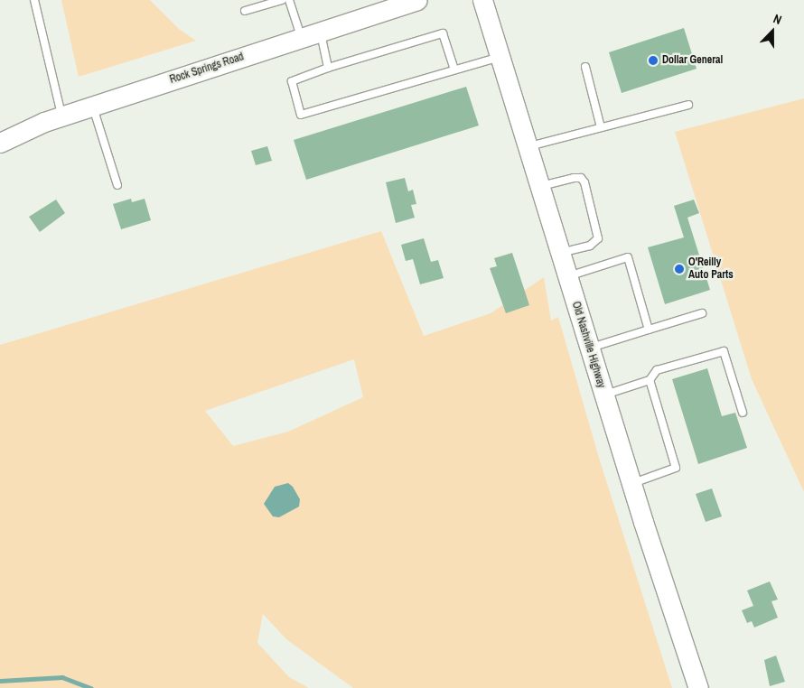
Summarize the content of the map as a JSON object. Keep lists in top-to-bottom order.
{
  "streets": {
    "main road": ["Rock Springs Road", "Old Nashville Highway"]
  },
  "places": ["Dollar General", "O'Reilly Auto Parts"],
  "north": "top"
}
